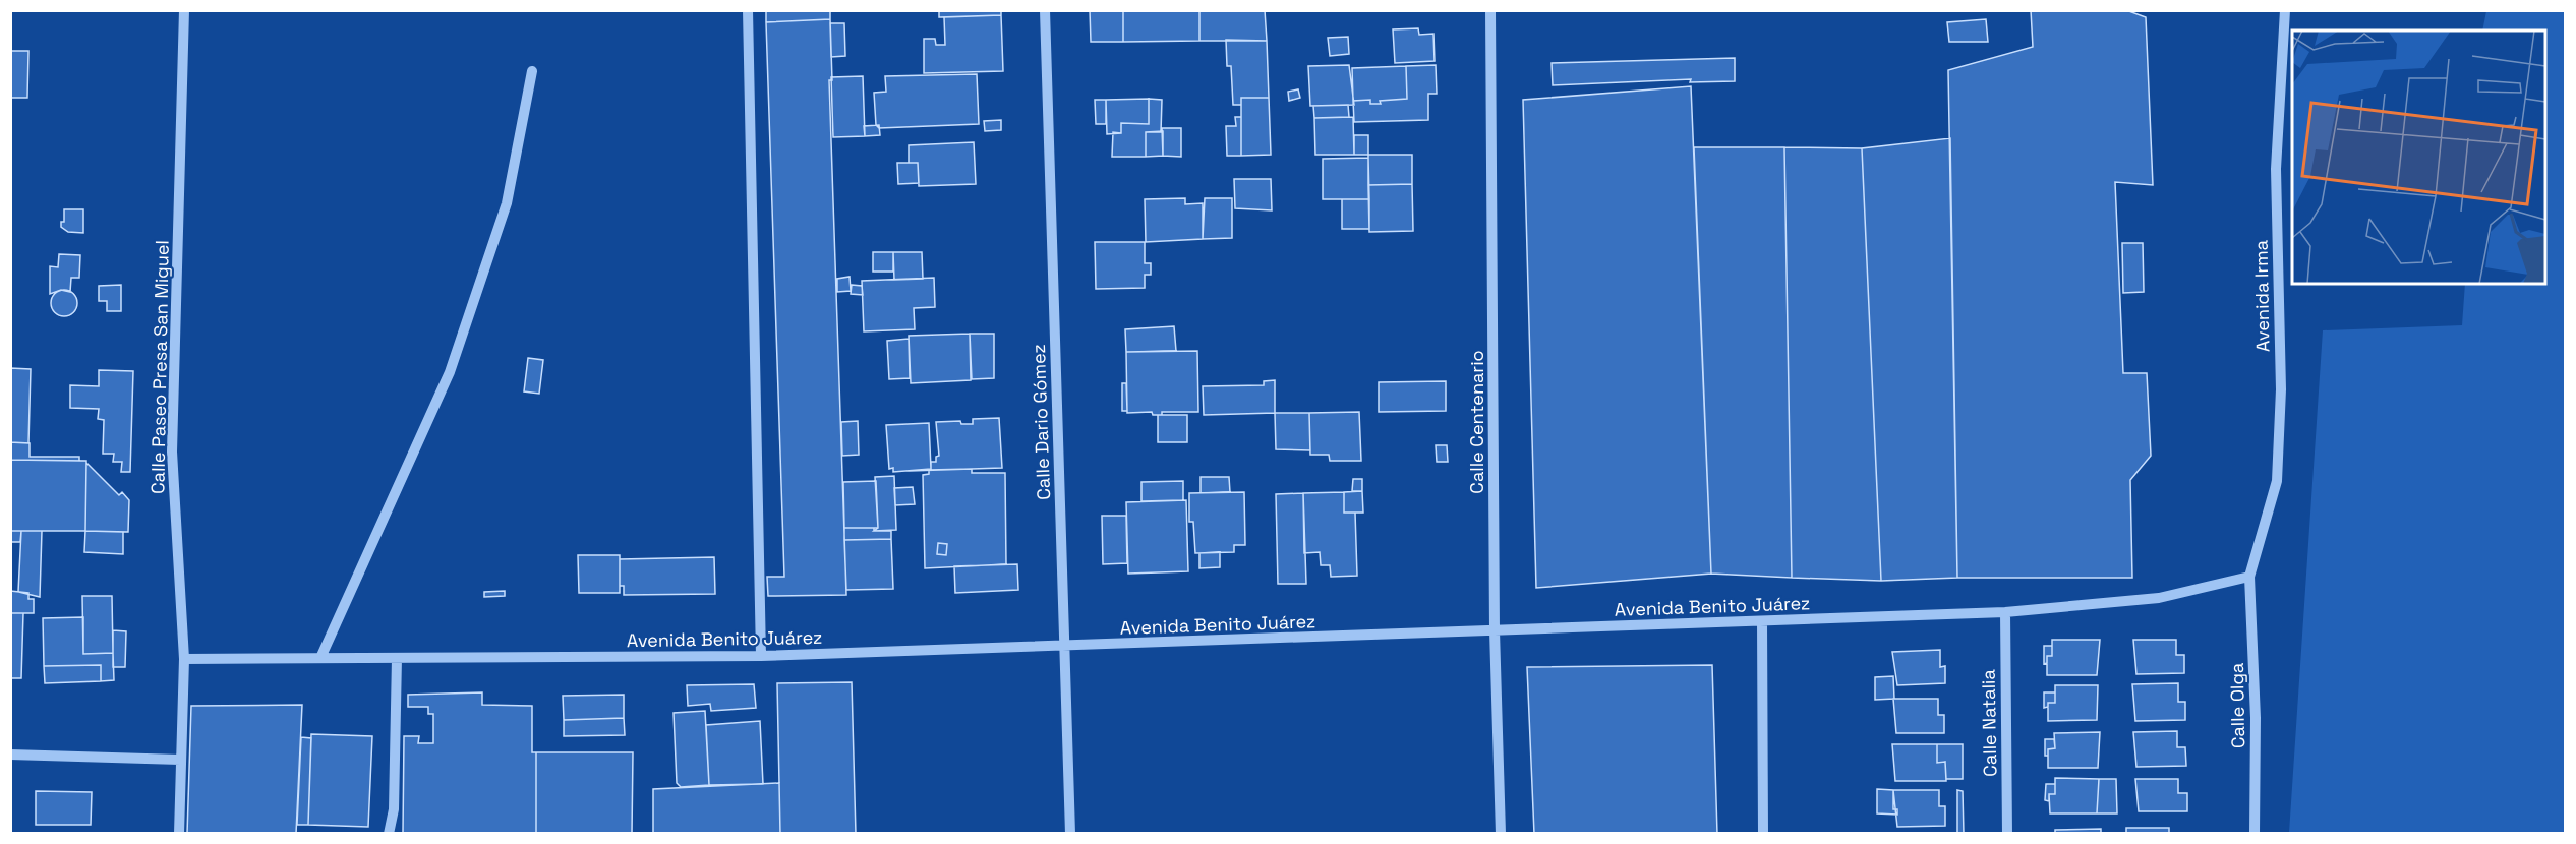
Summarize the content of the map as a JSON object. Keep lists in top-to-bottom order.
{
  "streets": {
    "street": [
      "Avenida Irma",
      "Calle Paseo Presa San Miguel",
      "Calle Dario Gómez",
      "Calle Centenario",
      "Avenida Benito Juárez",
      "Calle Olga",
      "Calle Natalia"
    ]
  },
  "crossings": [
    ["Avenida Irma", "Avenida Benito Juárez"],
    ["Avenida Irma", "Calle Olga"],
    ["Calle Paseo Presa San Miguel", "Avenida Benito Juárez"],
    ["Calle Dario Gómez", "Avenida Benito Juárez"],
    ["Calle Centenario", "Avenida Benito Juárez"],
    ["Avenida Benito Juárez", "Calle Olga"],
    ["Avenida Benito Juárez", "Calle Natalia"]
  ]
}
